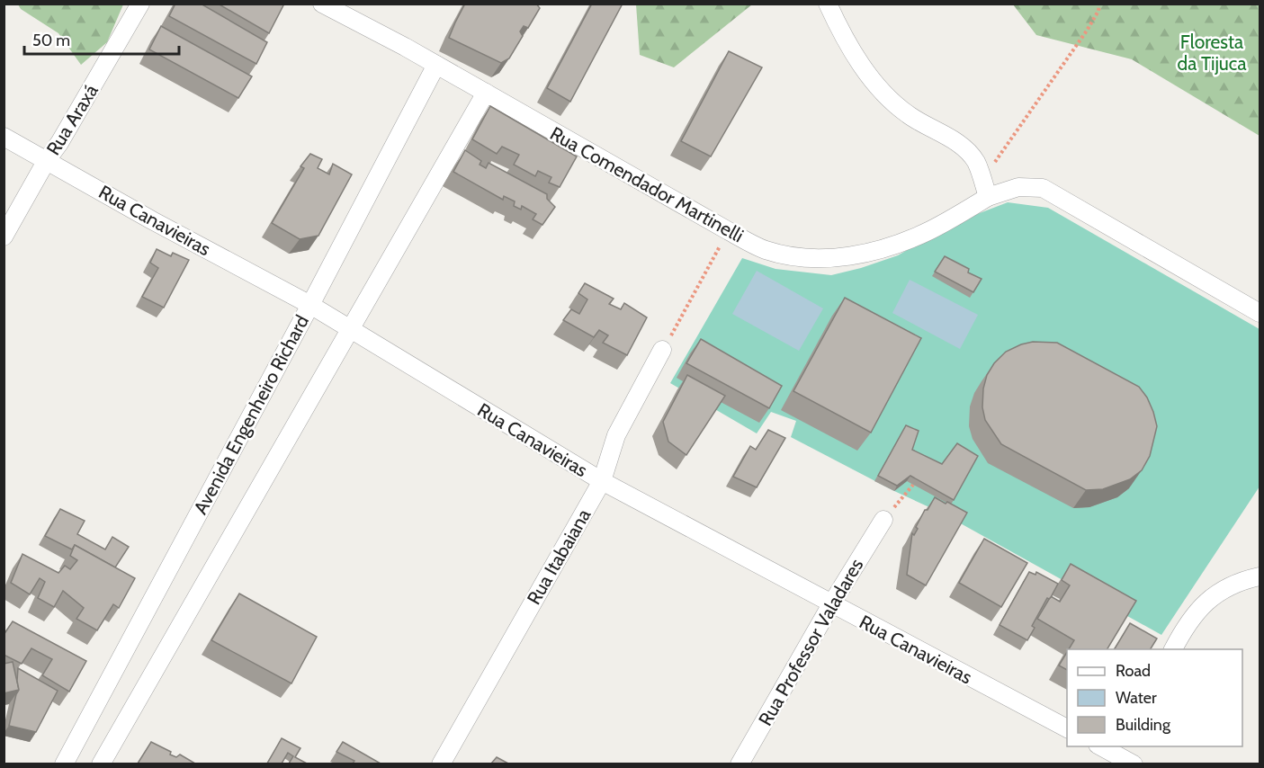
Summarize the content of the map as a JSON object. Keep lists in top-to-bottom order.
{
  "streets": {
    "street": [
      "Rua Araxá",
      "Rua Comendador Martinelli",
      "Rua Canavieiras",
      "Avenida Engenheiro Richard",
      "Rua Itabaiana",
      "Rua Professor Valadares"
    ]
  },
  "crossings": [
    ["Rua Araxá", "Rua Canavieiras"],
    ["Rua Comendador Martinelli", "Avenida Engenheiro Richard"],
    ["Rua Canavieiras", "Avenida Engenheiro Richard"],
    ["Rua Canavieiras", "Rua Itabaiana"],
    ["Rua Canavieiras", "Rua Professor Valadares"]
  ],
  "parks": ["Floresta da Tijuca"],
  "legend": ["Road", "Water", "Building"],
  "scale_bar": "50 m"
}
